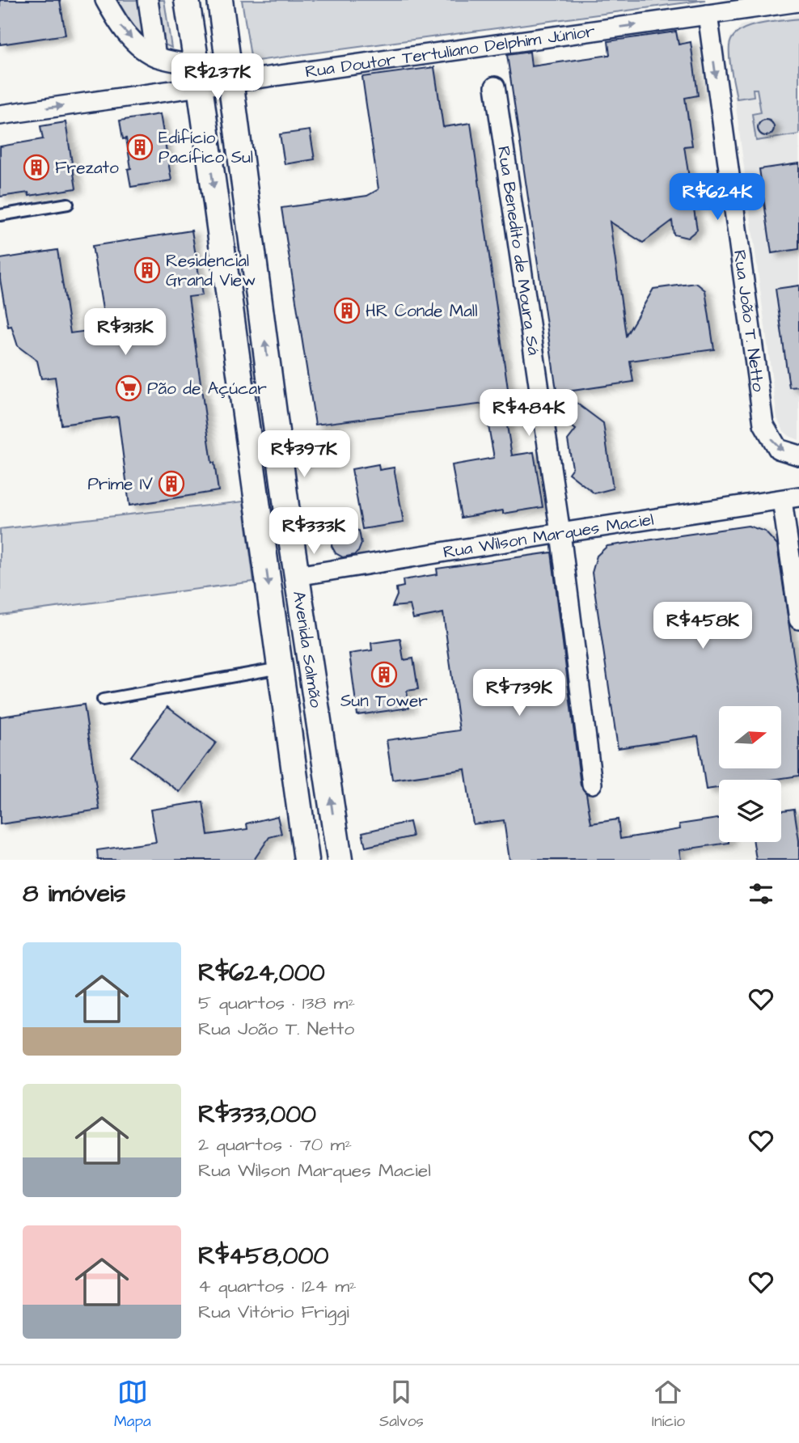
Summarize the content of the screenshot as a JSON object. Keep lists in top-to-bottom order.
{
  "streets": {
    "street": [
      "Rua Doutor Tertuliano Delphim Júnior",
      "Rua Benedito de Moura Sá",
      "Rua João T. Netto",
      "Rua Wilson Marques Maciel",
      "Avenida Salmão"
    ]
  },
  "crossings": [
    ["Rua Doutor Tertuliano Delphim Júnior", "Rua João T. Netto"],
    ["Rua Doutor Tertuliano Delphim Júnior", "Avenida Salmão"],
    ["Rua Benedito de Moura Sá", "Rua Wilson Marques Maciel"],
    ["Rua Wilson Marques Maciel", "Avenida Salmão"]
  ],
  "one_way": ["Rua Doutor Tertuliano Delphim Júnior", "Rua João T. Netto"],
  "places": {
    "building": [
      "Edifício Pacífico Sul",
      "Frezato",
      "Residencial Grand View",
      "HR Conde Mall",
      "Prime IV",
      "Sun Tower"
    ],
    "supermarket": ["Pão de Açúcar"]
  },
  "north": "right",
  "page": {
    "price": [
      "R$237K",
      "R$624K",
      "R$313K",
      "R$484K",
      "R$397K",
      "R$333K",
      "R$458K",
      "R$739K"
    ],
    "heading": "8 imóveis",
    "list": [
      {
        "name": "R$624,000",
        "note": "5 quartos · 138 m² · Rua João T. Netto"
      },
      {
        "name": "R$333,000",
        "note": "2 quartos · 70 m² · Rua Wilson Marques Maciel"
      },
      {
        "name": "R$458,000",
        "note": "4 quartos · 124 m² · Rua Vitório Friggi"
      }
    ],
    "tabs": ["Mapa", "Salvos", "Início"]
  }
}
